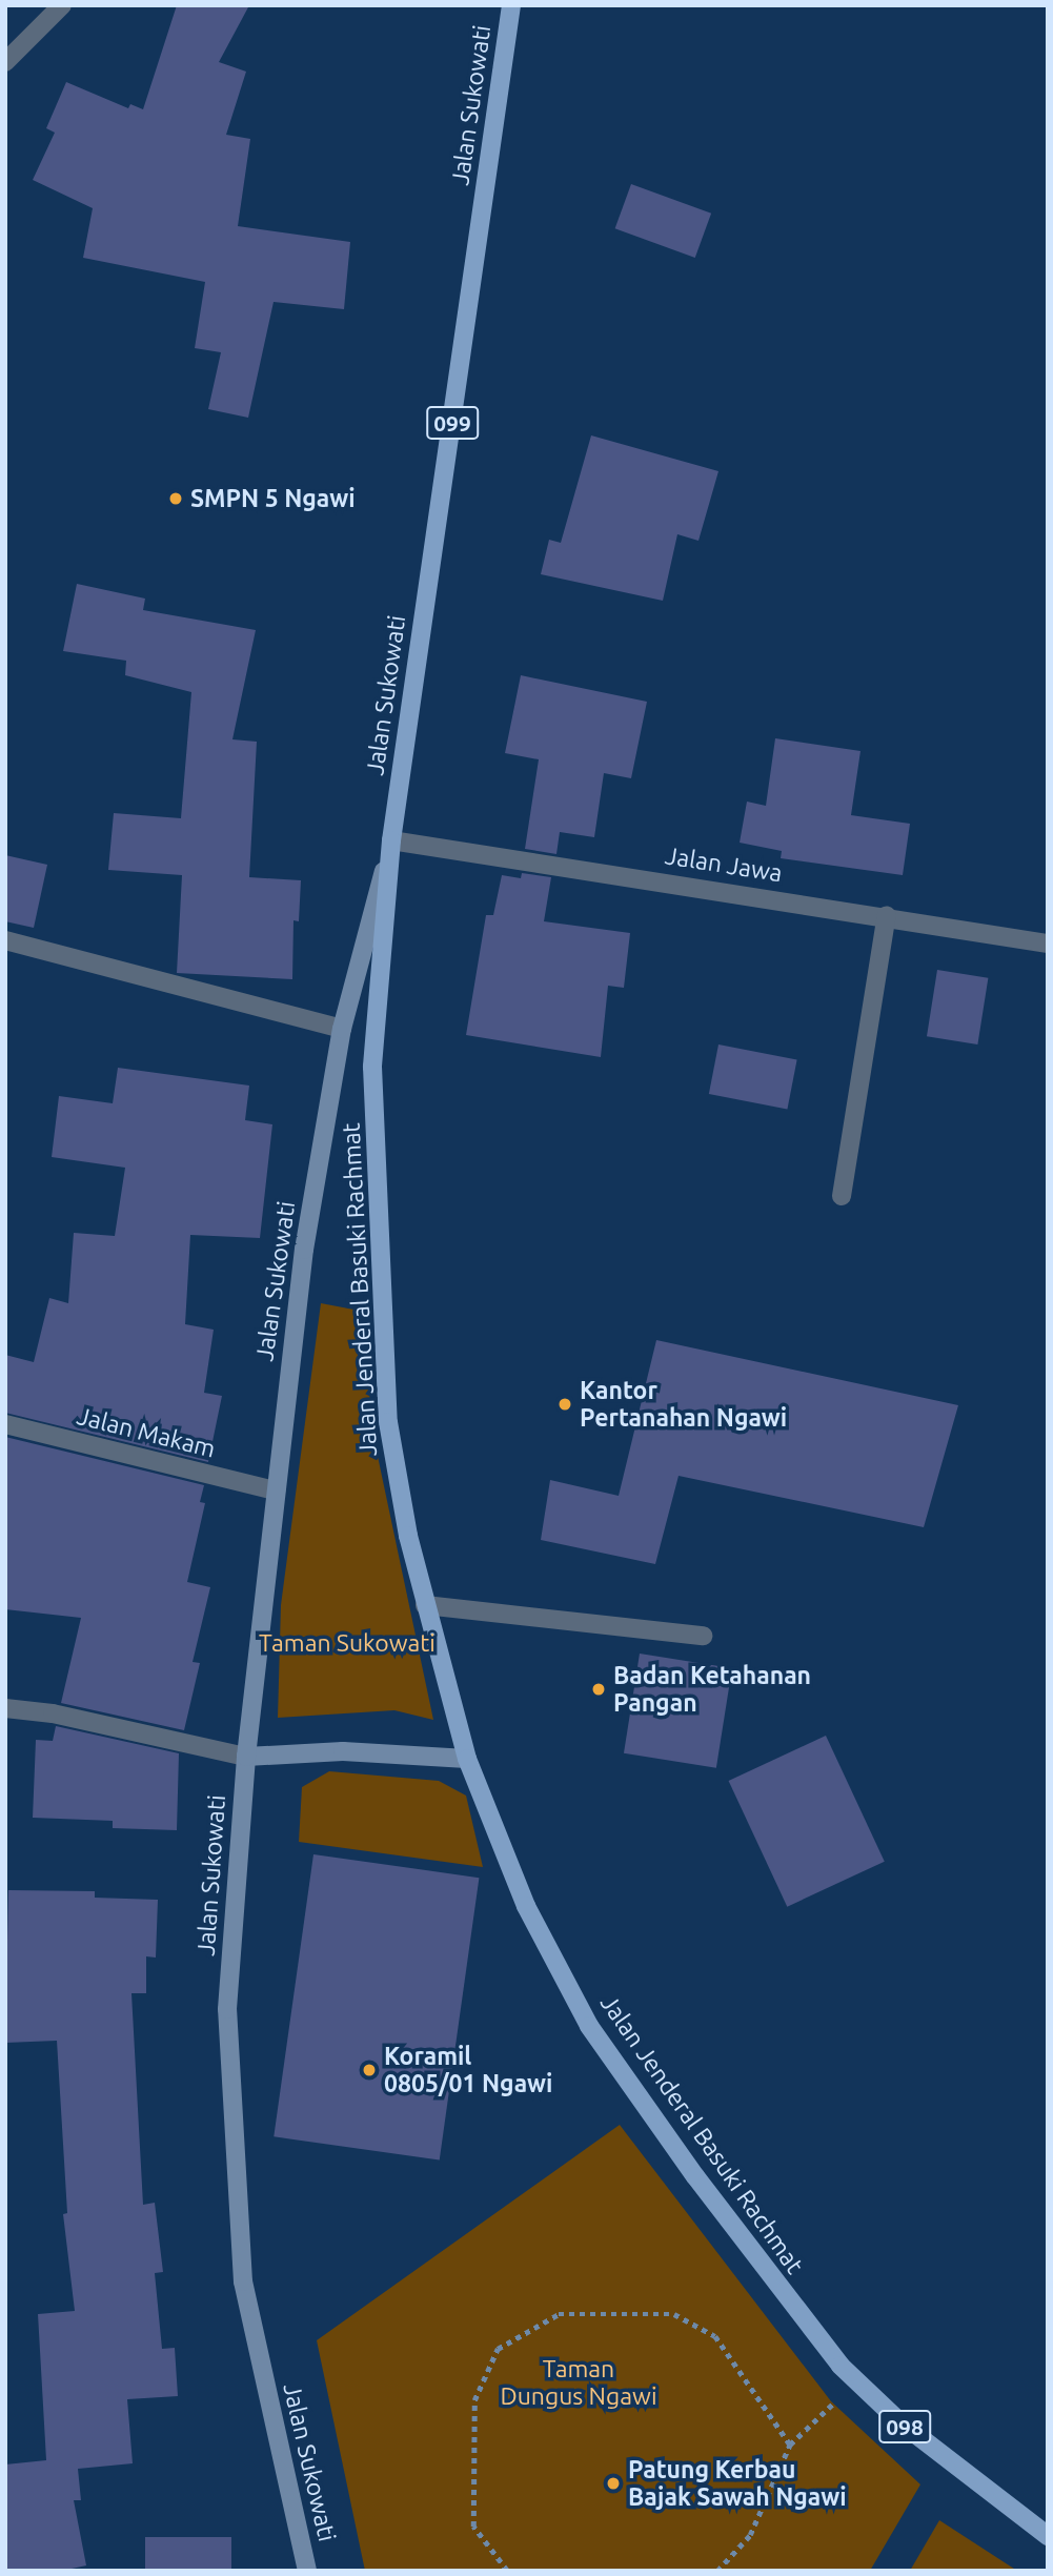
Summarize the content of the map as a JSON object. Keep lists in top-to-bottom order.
{
  "streets": {
    "main road": [
      "Jalan Sukowati",
      "099",
      "Jalan Jenderal Basuki Rachmat",
      "098"
    ],
    "street": ["Jalan Jawa", "Jalan Makam"]
  },
  "crossings": [
    ["Jalan Sukowati", "Jalan Jawa"],
    ["Jalan Sukowati", "Jalan Jenderal Basuki Rachmat"],
    ["Jalan Sukowati", "Jalan Makam"],
    ["Jalan Jawa", "Jalan Jenderal Basuki Rachmat"]
  ],
  "parks": ["Taman Sukowati", "Taman Dungus Ngawi"],
  "places": [
    "SMPN 5 Ngawi",
    "Kantor Pertanahan Ngawi",
    "Badan Ketahanan Pangan",
    "Koramil 0805/01 Ngawi",
    "Patung Kerbau Bajak Sawah Ngawi"
  ]
}
